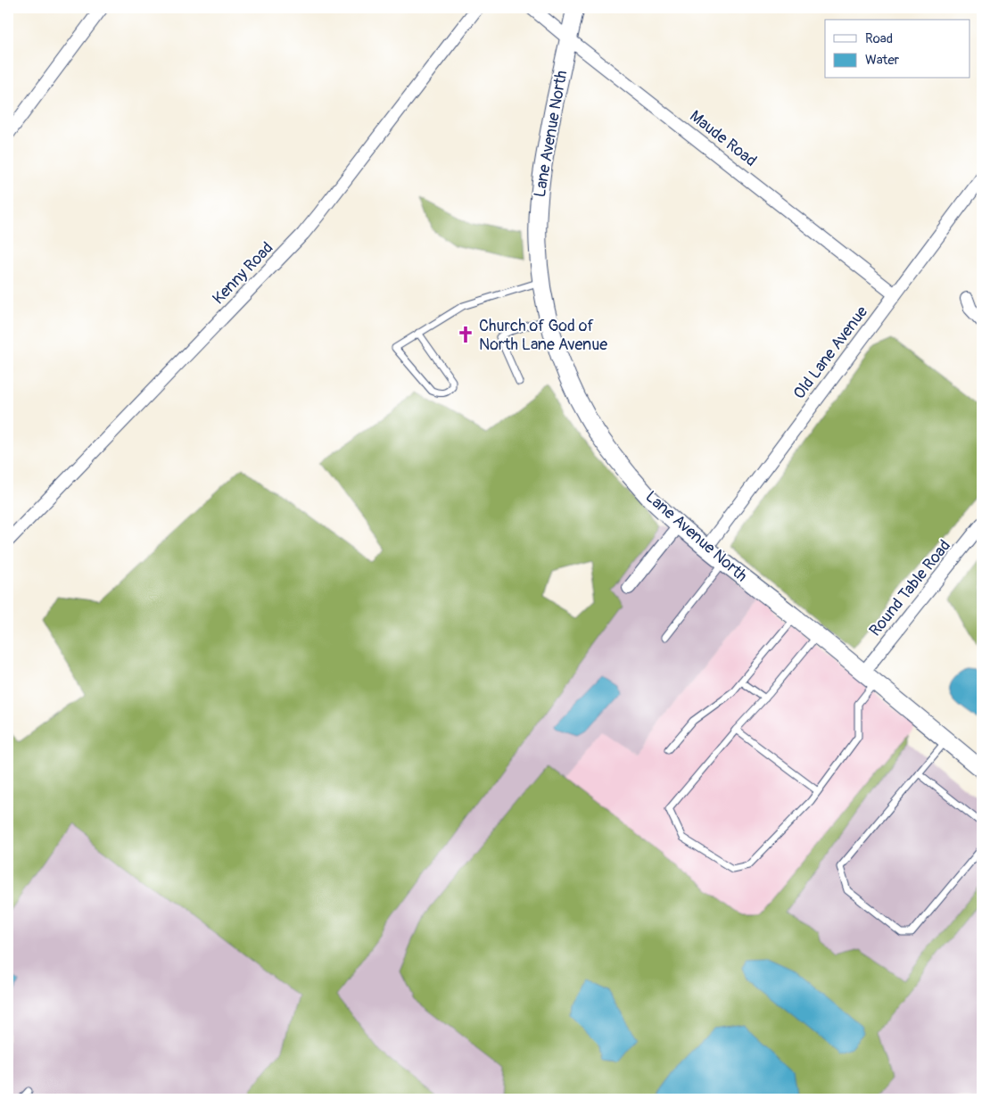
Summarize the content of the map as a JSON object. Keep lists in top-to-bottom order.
{
  "streets": {
    "main road": ["Lane Avenue North"],
    "street": [
      "Maude Road",
      "Kenny Road",
      "Old Lane Avenue",
      "Round Table Road"
    ]
  },
  "crossings": [
    ["Lane Avenue North", "Maude Road"],
    ["Lane Avenue North", "Old Lane Avenue"],
    ["Lane Avenue North", "Round Table Road"],
    ["Maude Road", "Old Lane Avenue"]
  ],
  "places": {
    "church": ["Church of God of North Lane Avenue"]
  },
  "legend": ["Road", "Water"]
}
